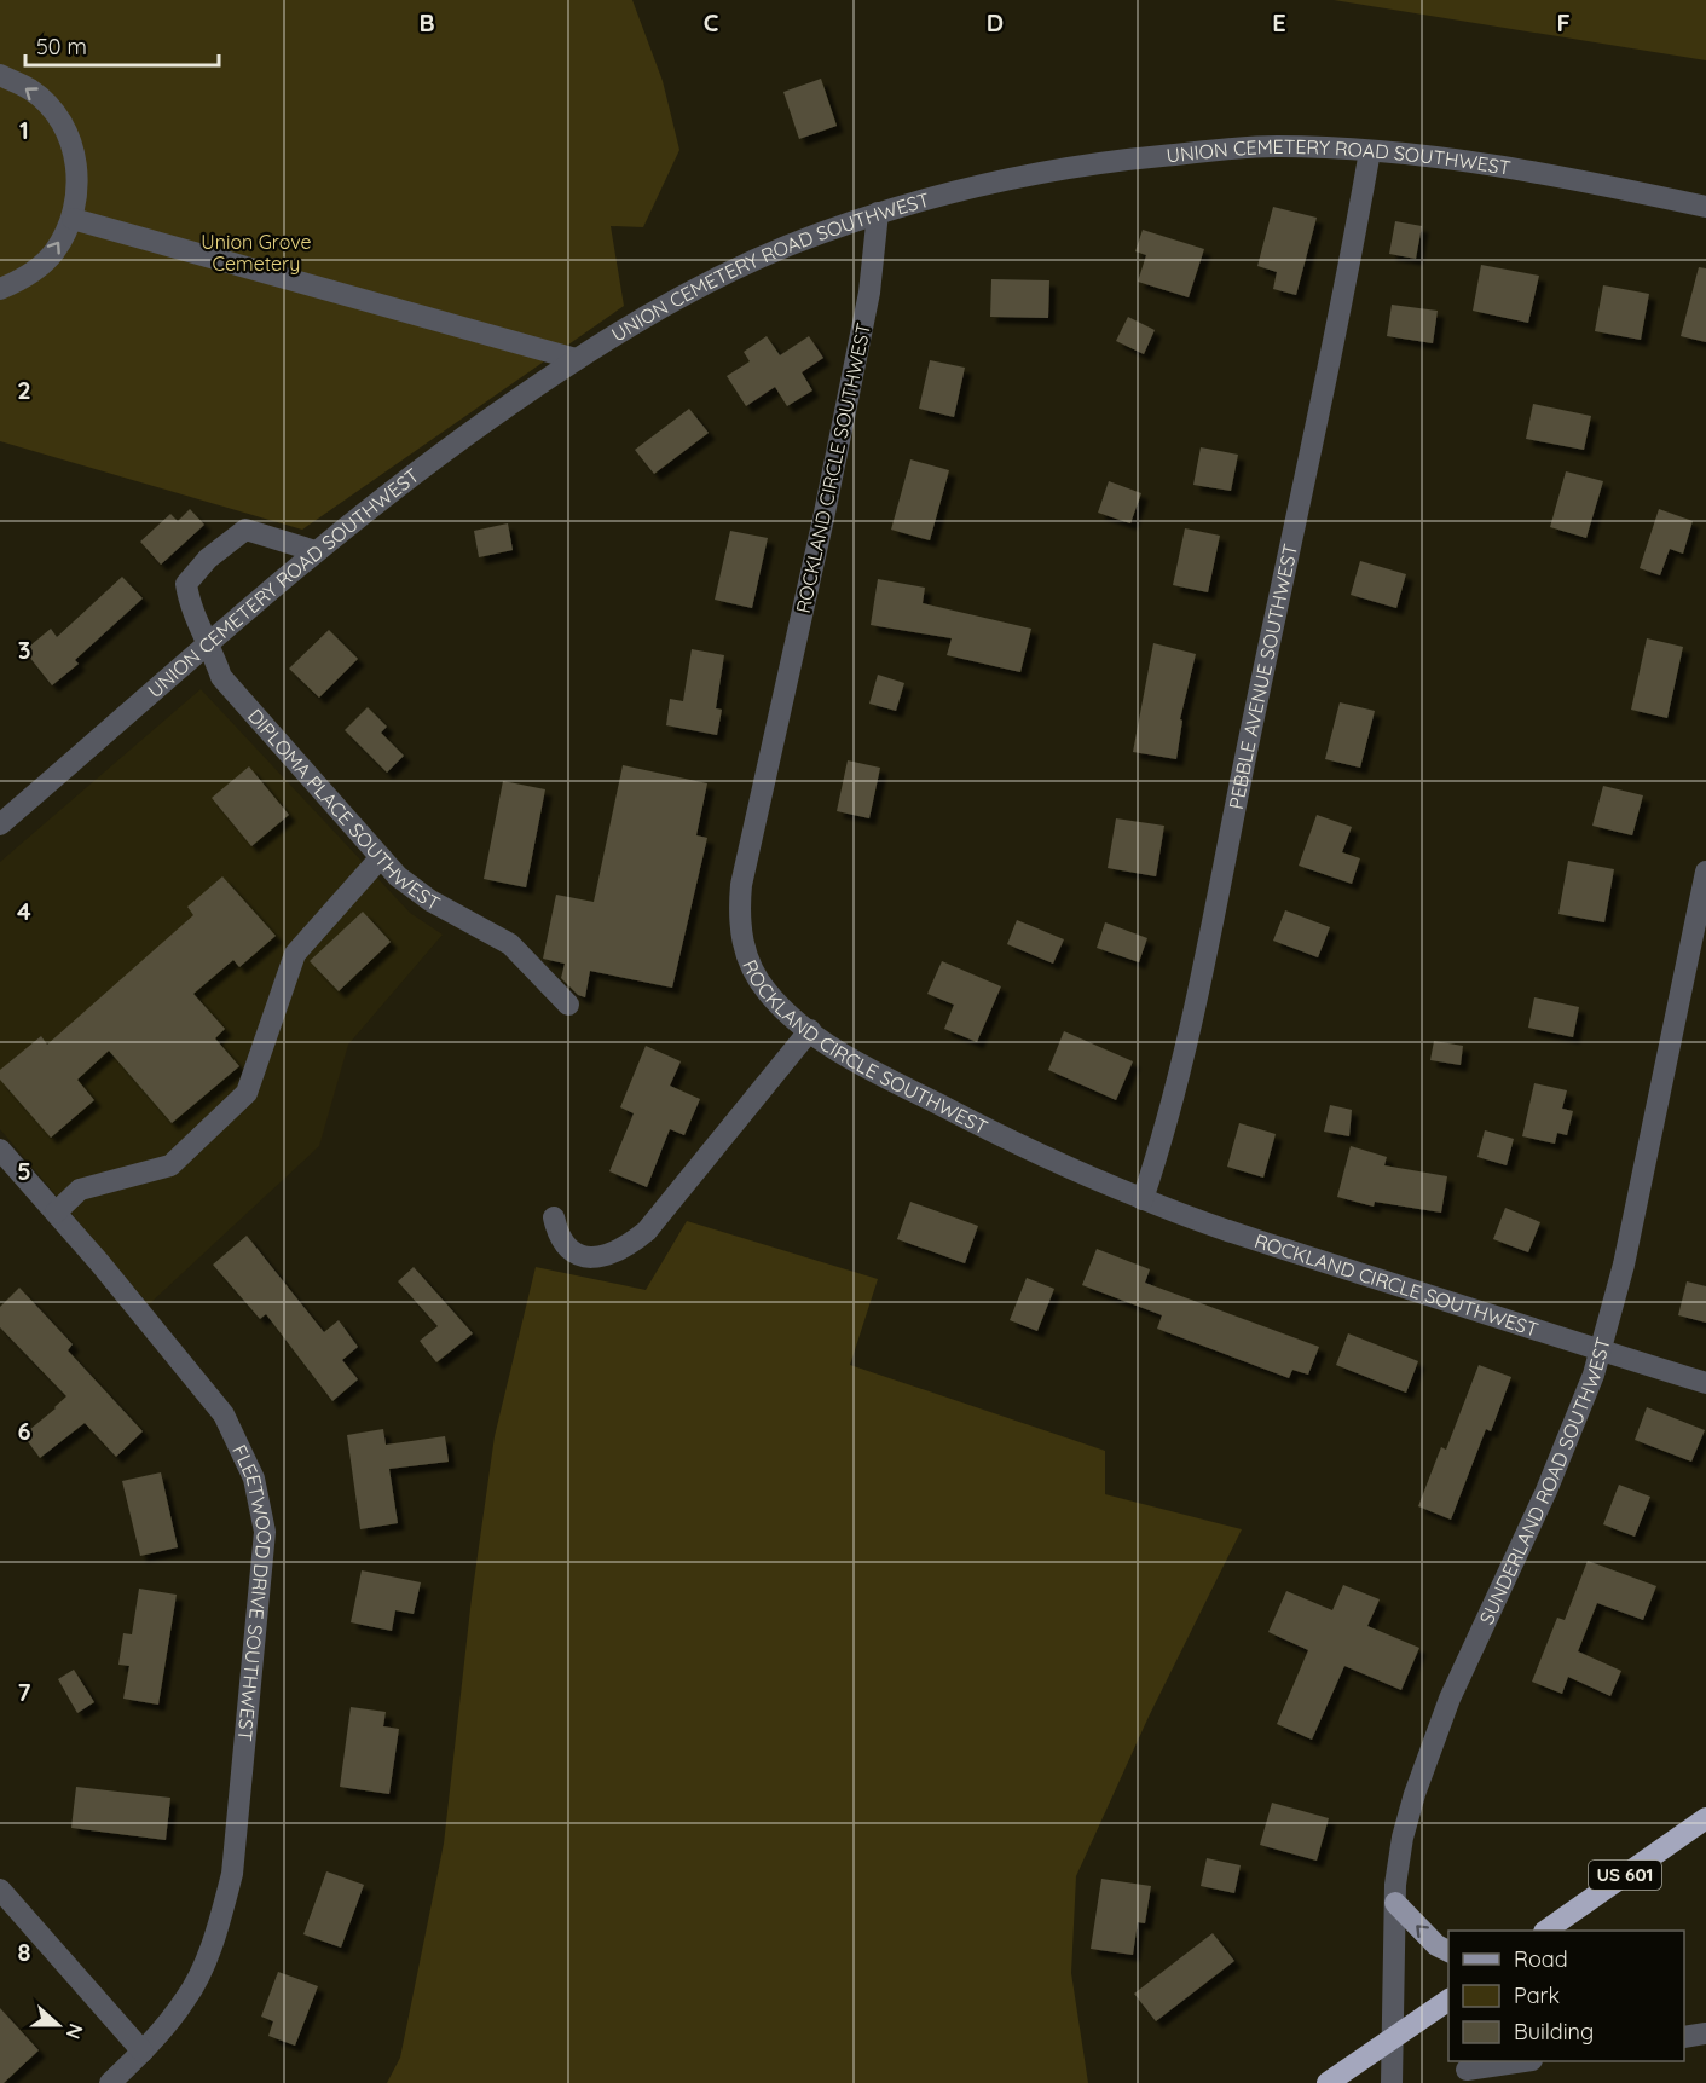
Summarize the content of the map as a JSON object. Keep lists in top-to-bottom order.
{
  "streets": {
    "highway": ["US 601"],
    "street": [
      "UNION CEMETERY ROAD SOUTHWEST",
      "ROCKLAND CIRCLE SOUTHWEST",
      "PEBBLE AVENUE SOUTHWEST",
      "DIPLOMA PLACE SOUTHWEST",
      "SUNDERLAND ROAD SOUTHWEST",
      "FLEETWOOD DRIVE SOUTHWEST"
    ]
  },
  "crossings": [
    ["UNION CEMETERY ROAD SOUTHWEST", "ROCKLAND CIRCLE SOUTHWEST"],
    ["UNION CEMETERY ROAD SOUTHWEST", "PEBBLE AVENUE SOUTHWEST"],
    ["UNION CEMETERY ROAD SOUTHWEST", "DIPLOMA PLACE SOUTHWEST"],
    ["ROCKLAND CIRCLE SOUTHWEST", "PEBBLE AVENUE SOUTHWEST"],
    ["ROCKLAND CIRCLE SOUTHWEST", "SUNDERLAND ROAD SOUTHWEST"]
  ],
  "parks": ["Union Grove Cemetery"],
  "legend": ["Road", "Park", "Building"],
  "scale_bar": "50 m",
  "north": "right",
  "grid": {
    "columns": [
      "B",
      "C",
      "D",
      "E",
      "F"
    ],
    "rows": [
      "1",
      "2",
      "3",
      "4",
      "5",
      "6",
      "7",
      "8"
    ]
  }
}
